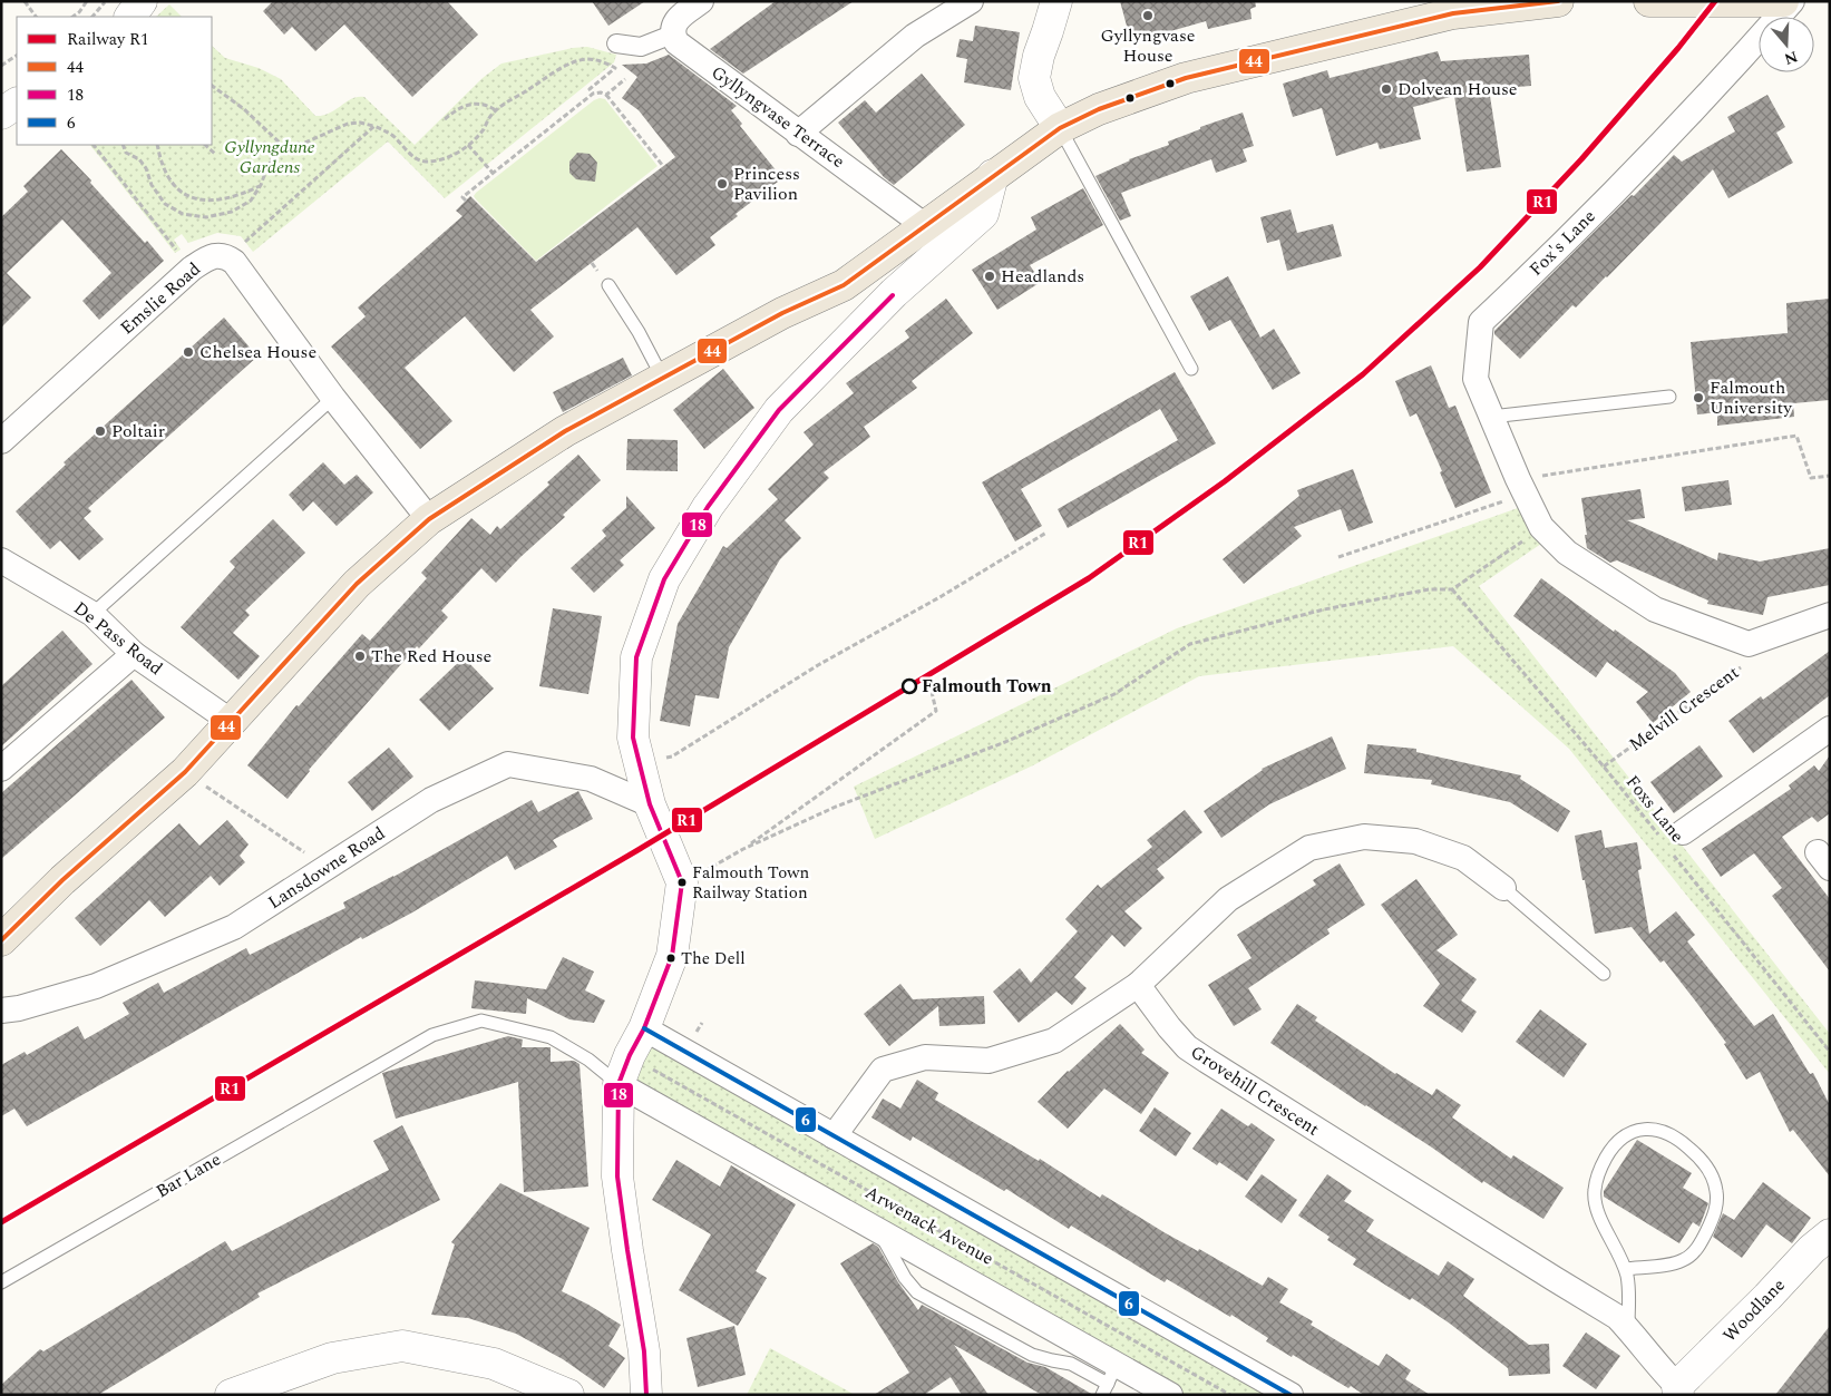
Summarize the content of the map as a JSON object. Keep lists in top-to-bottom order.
{
  "streets": {
    "street": [
      "Gyllyngvase Terrace",
      "Fox's Lane",
      "Emslie Road",
      "De Pass Road",
      "Melvill Crescent",
      "Lansdowne Road",
      "Grovehill Crescent",
      "Arwenack Avenue",
      "Woodlane"
    ],
    "lane": ["Bar Lane"],
    "path": ["Foxs Lane"]
  },
  "crossings": [
    ["Fox's Lane", "Melvill Crescent"],
    ["Melvill Crescent", "Foxs Lane"],
    ["Grovehill Crescent", "Woodlane"],
    ["Bar Lane", "Arwenack Avenue"]
  ],
  "parks": ["Gyllyngdune Gardens"],
  "places": [
    "Gyllyngvase House",
    "Dolvean House",
    "Princess Pavilion",
    "Headlands",
    "Chelsea House",
    "Falmouth University",
    "Poltair",
    "The Red House",
    "Falmouth Town",
    "Falmouth Town Railway Station",
    "The Dell"
  ],
  "lines": [
    "rail line R1",
    "transit line 44",
    "transit line 18",
    "transit line 6"
  ],
  "legend": [
    "Railway R1",
    "44",
    "18",
    "6"
  ],
  "north": "bottom"
}
